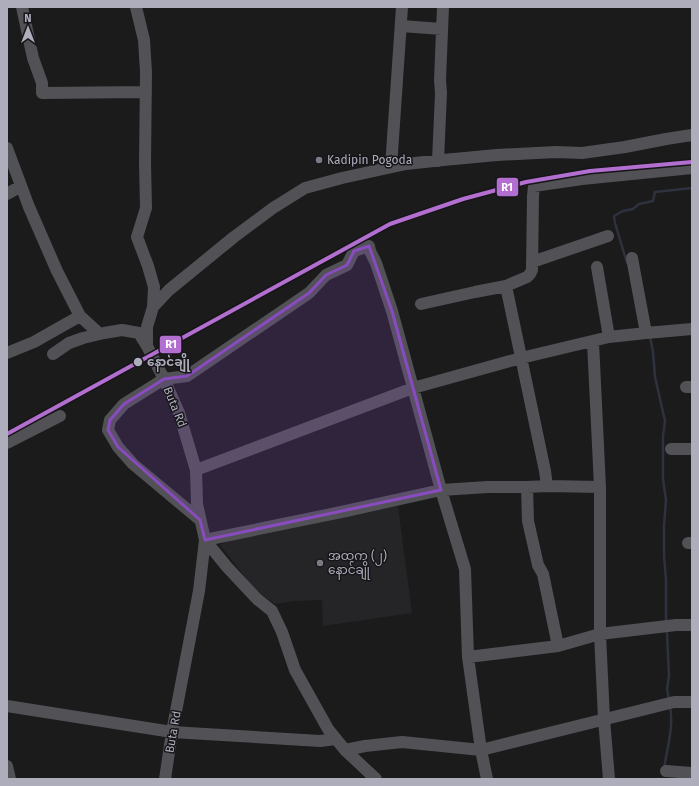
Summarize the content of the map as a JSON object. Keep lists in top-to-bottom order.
{
  "streets": {
    "street": ["Buta Rd"]
  },
  "places": ["Kadipin Pogoda", "နောင်ချို", "အထက (၂) နောင်ချို"],
  "lines": ["transit line R1"],
  "north": "top"
}
